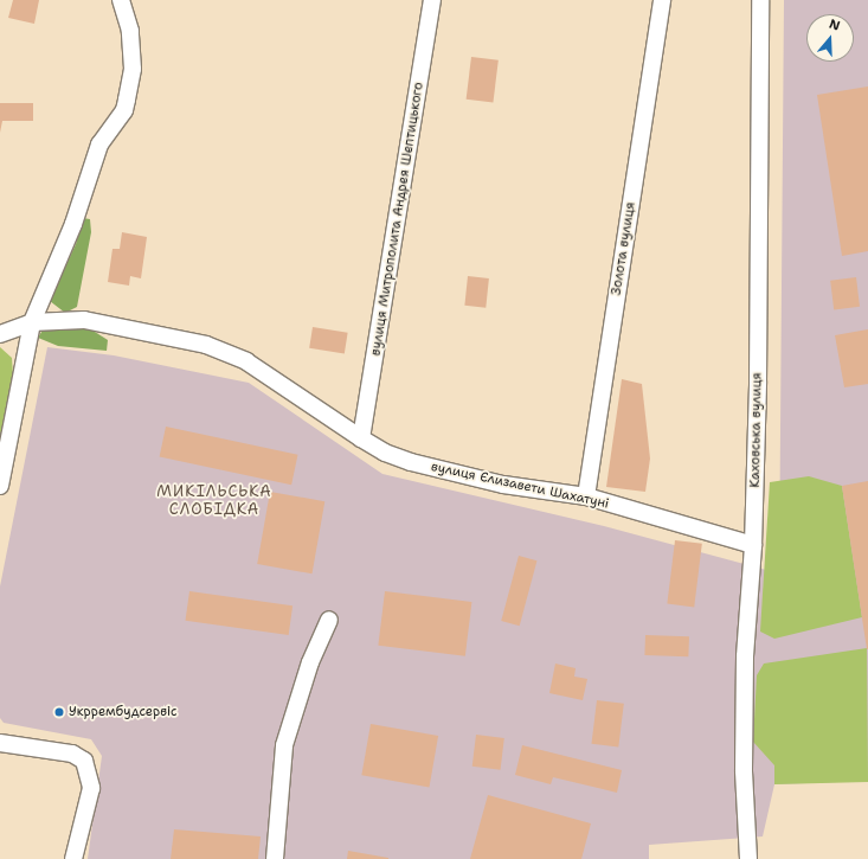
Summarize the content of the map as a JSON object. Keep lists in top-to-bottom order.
{
  "streets": {
    "street": [
      "вулиця Митрополита Андрея Шептицького",
      "Золота вулиця",
      "Каховська вулиця",
      "вулиця Єлизавети Шахатуні"
    ]
  },
  "crossings": [
    ["вулиця Митрополита Андрея Шептицького", "вулиця Єлизавети Шахатуні"],
    ["Золота вулиця", "вулиця Єлизавети Шахатуні"],
    ["Каховська вулиця", "вулиця Єлизавети Шахатуні"]
  ],
  "districts": ["МИКІЛЬСЬКА СЛОБІДКА"],
  "places": ["Укррембудсервіс"],
  "north": "top"
}
